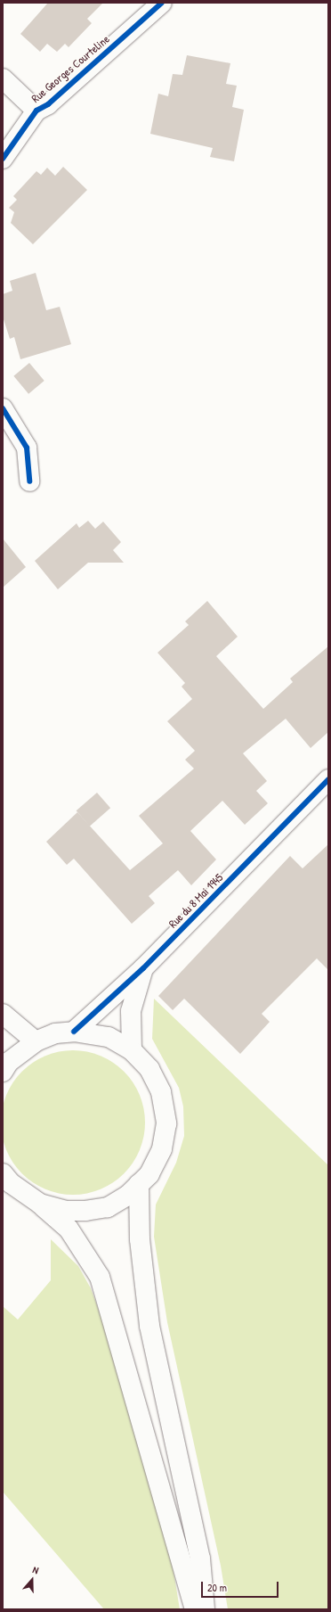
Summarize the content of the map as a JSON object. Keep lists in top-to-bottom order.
{
  "streets": {
    "main road": ["Rue Georges Courteline", "Rue du 8 Mai 1945"]
  },
  "scale_bar": "20 m",
  "north": "top"
}
